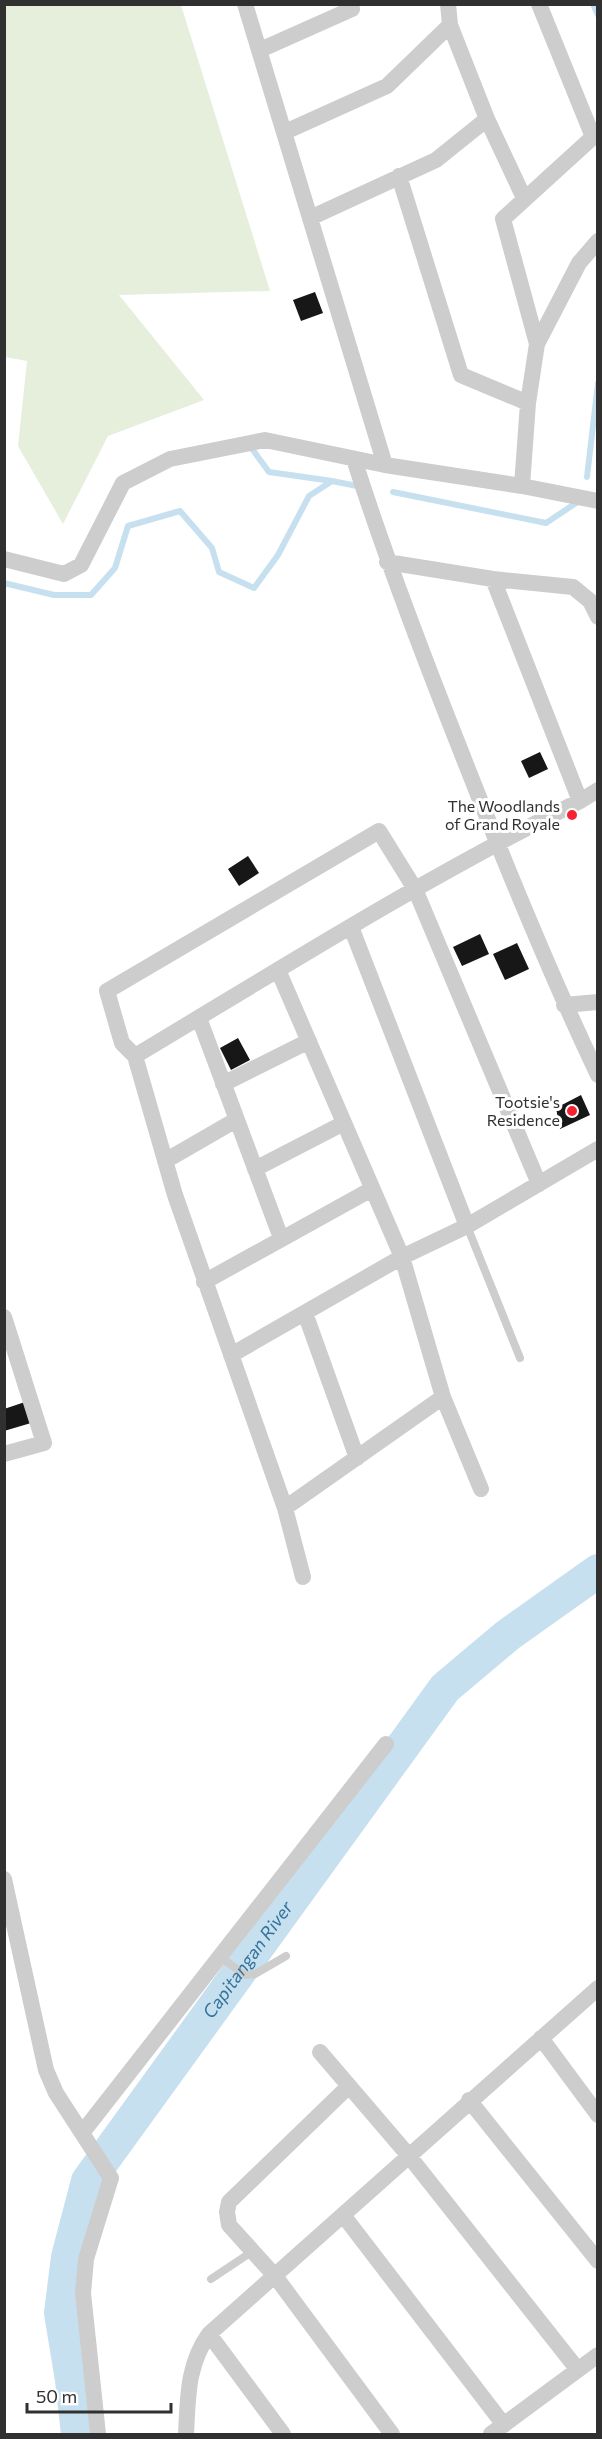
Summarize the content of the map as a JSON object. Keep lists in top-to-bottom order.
{
  "water": ["Capitangan River"],
  "places": ["The Woodlands of Grand Royale", "Tootsie's Residence"],
  "scale_bar": "50 m"
}
